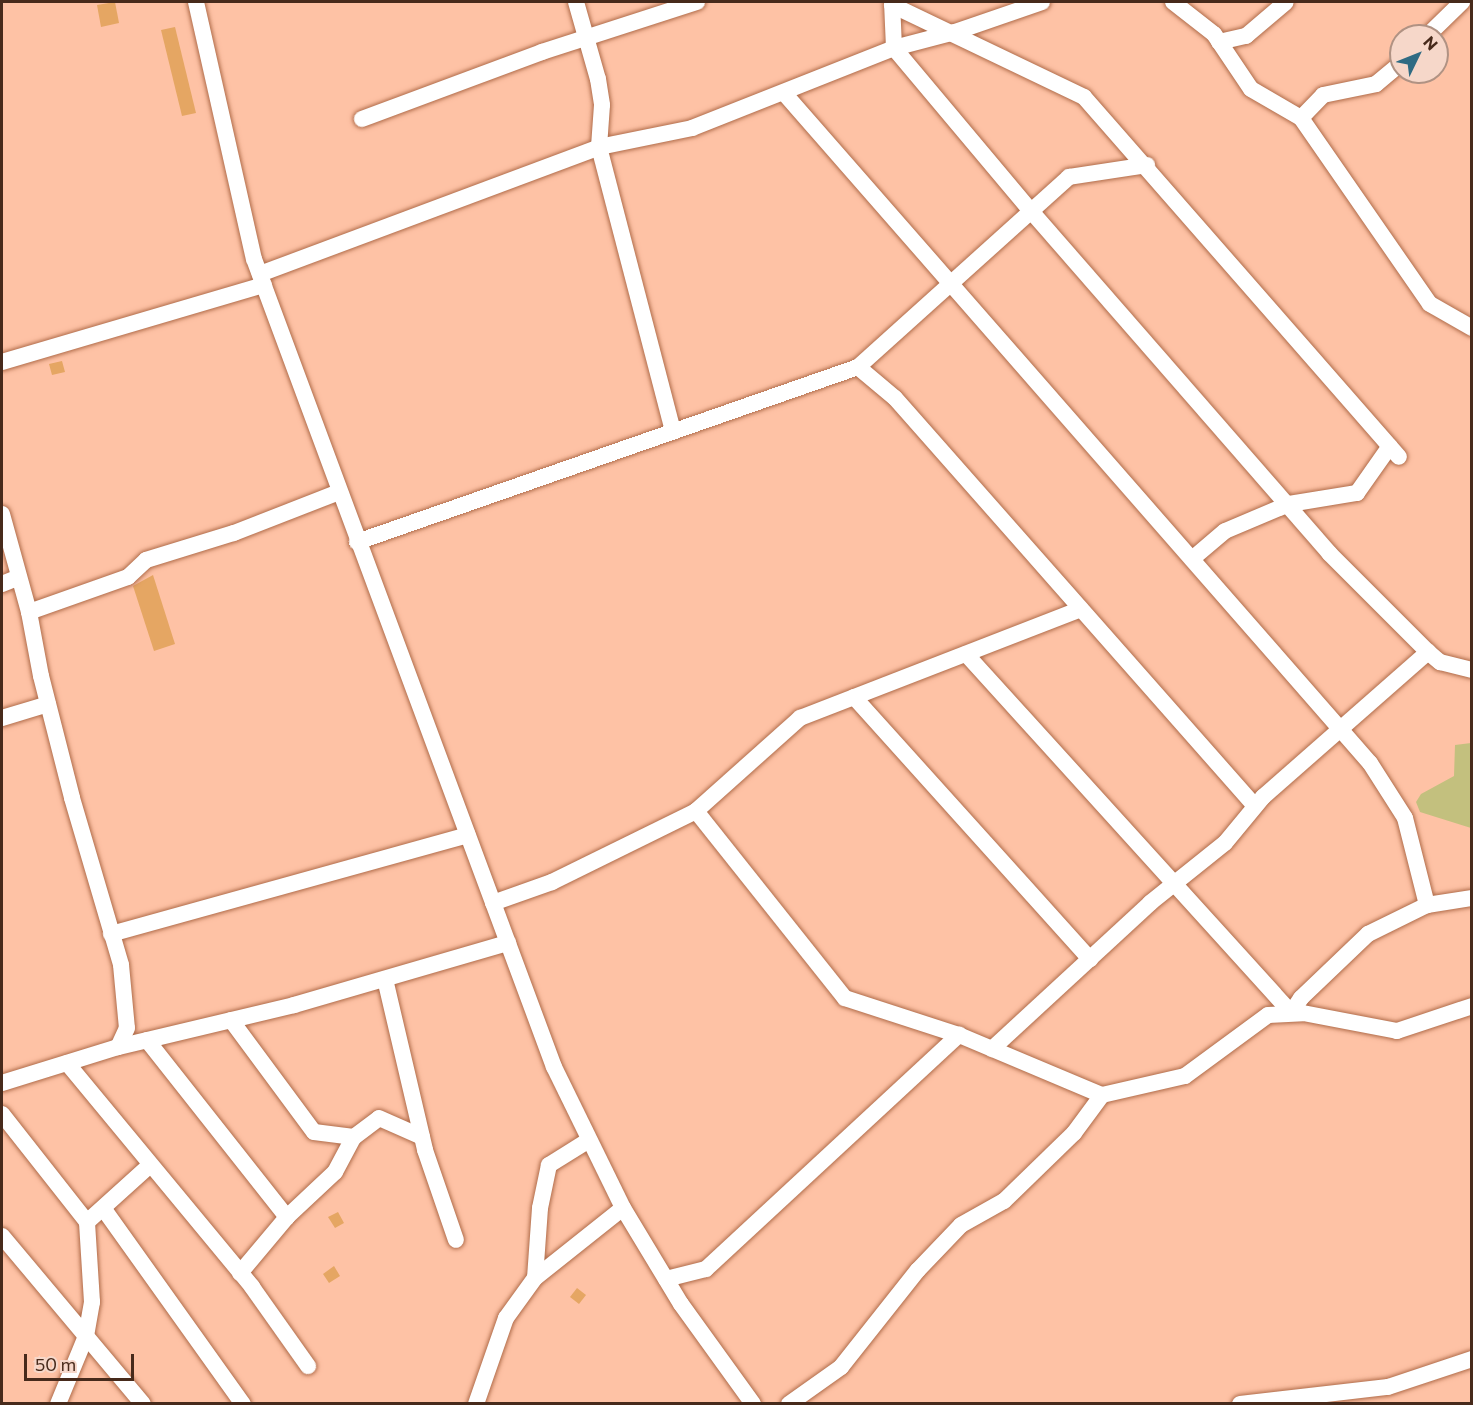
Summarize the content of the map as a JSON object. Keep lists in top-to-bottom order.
{
  "scale_bar": "50 m",
  "north": "top right"
}
